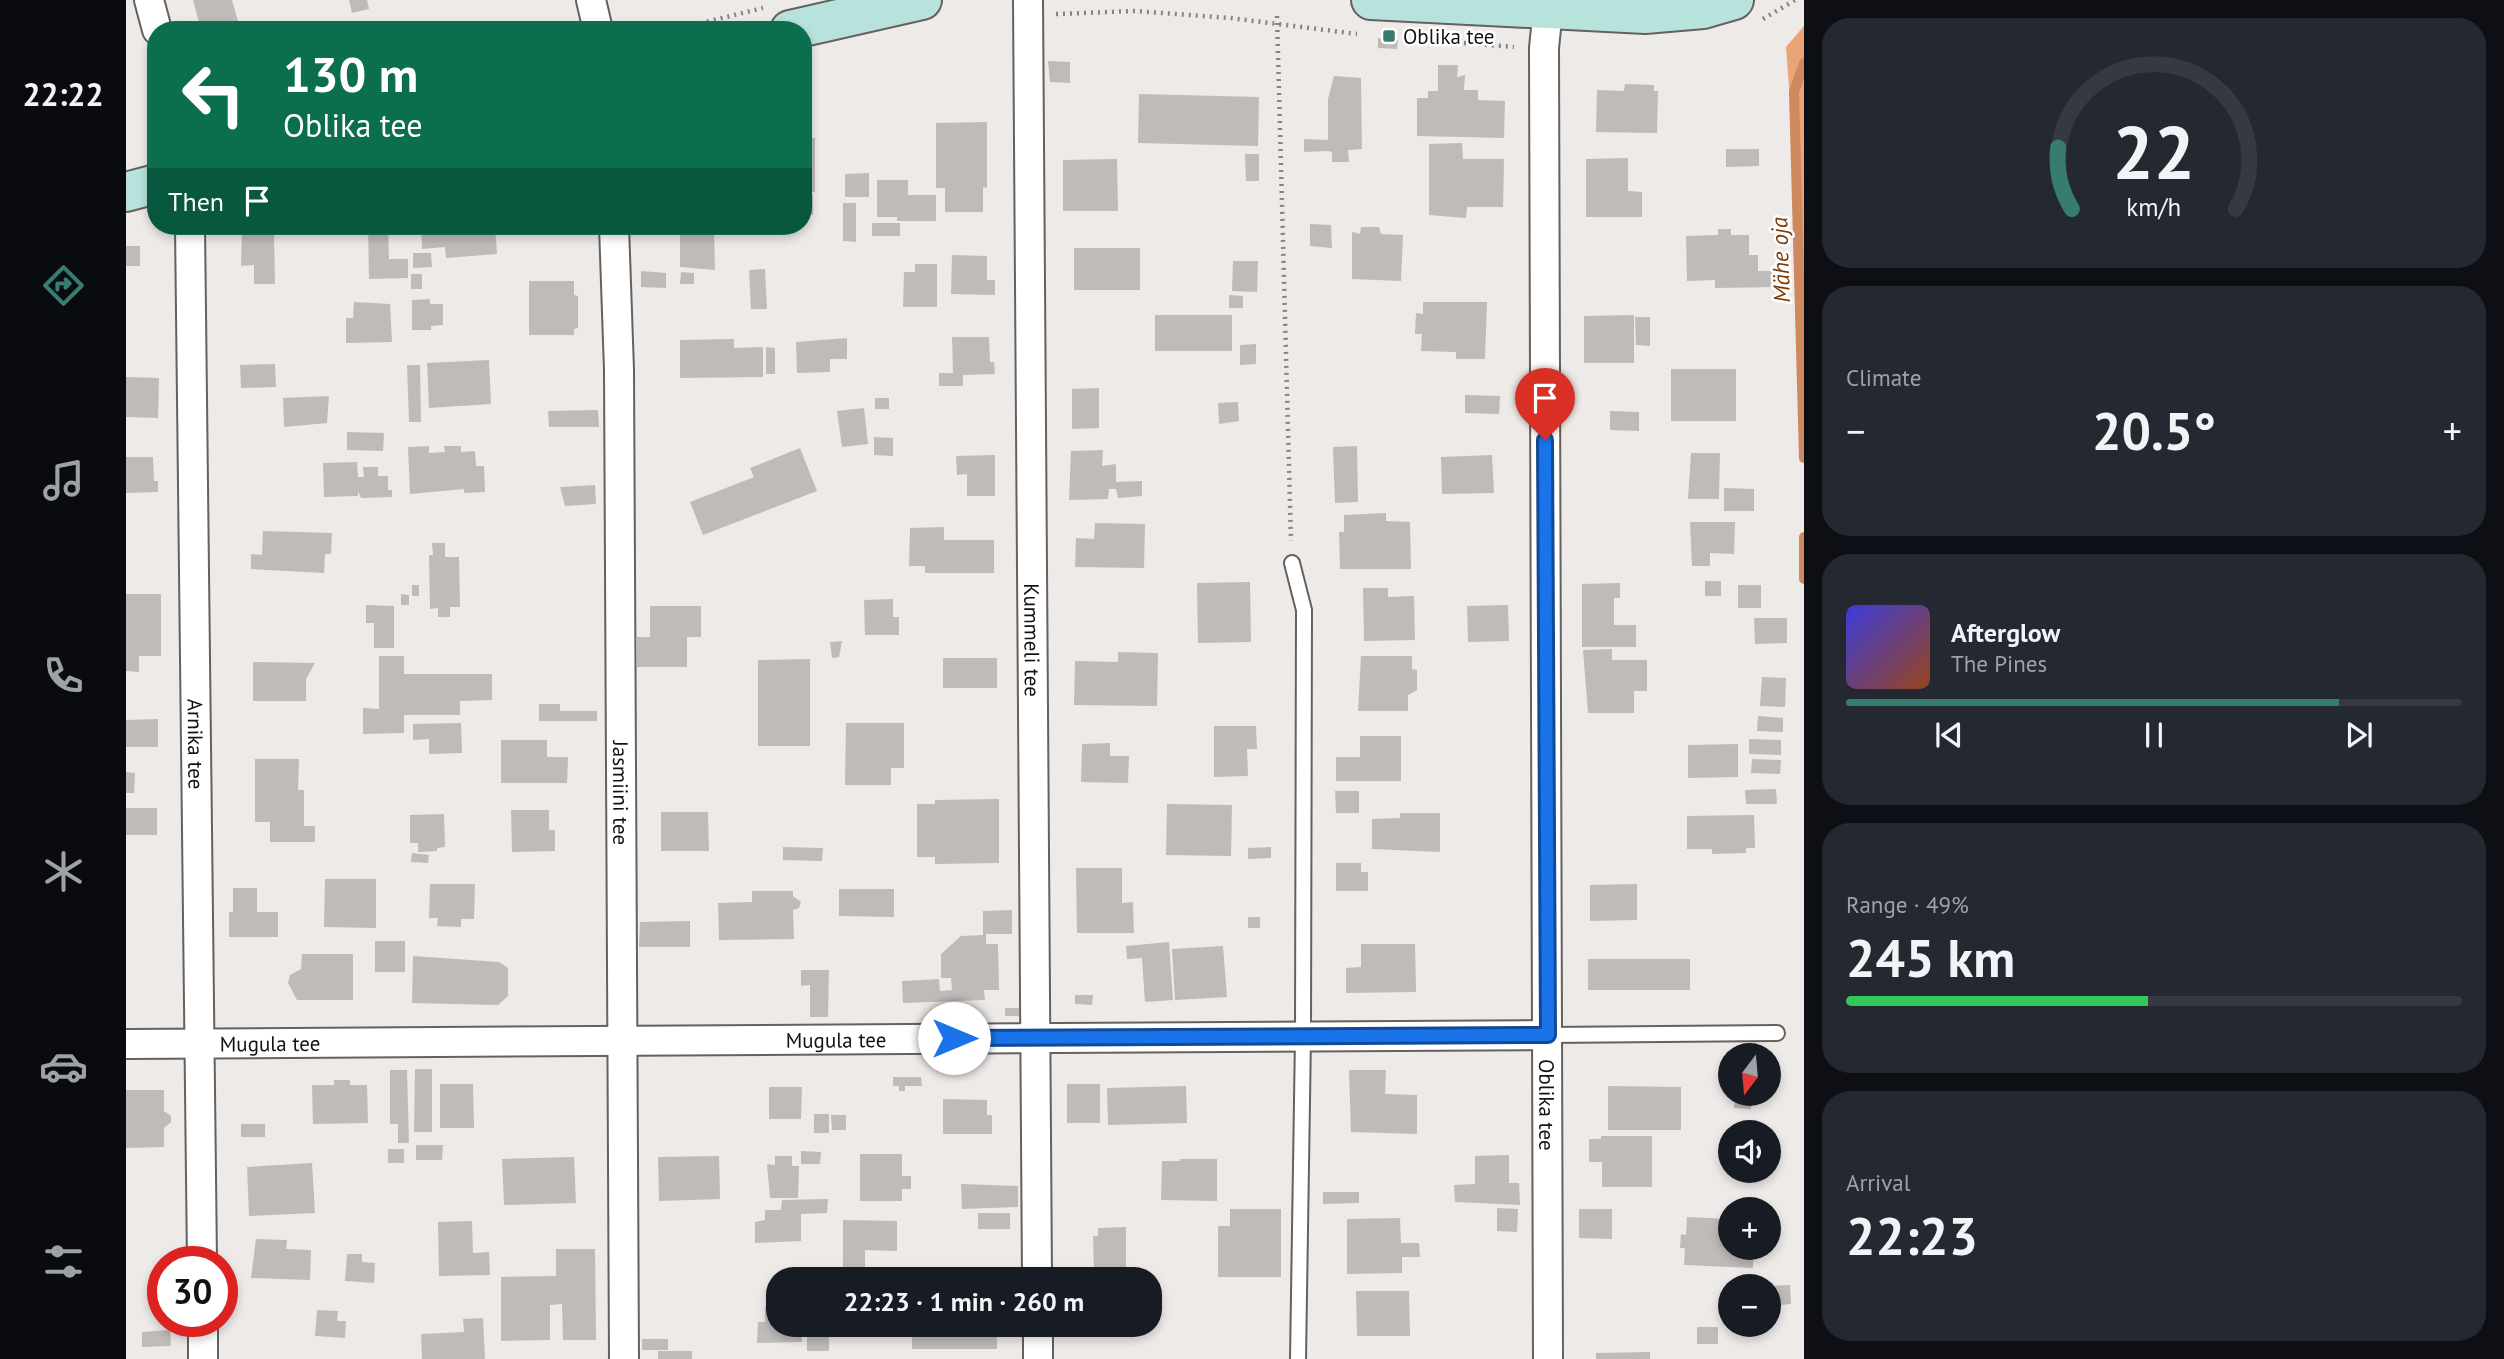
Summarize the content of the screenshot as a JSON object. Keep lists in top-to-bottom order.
{
  "streets": {
    "street": [
      "Kummeli tee",
      "Arnika tee",
      "Jasmiini tee",
      "Mugula tee",
      "Oblika tee"
    ]
  },
  "crossings": [
    ["Kummeli tee", "Mugula tee"],
    ["Arnika tee", "Mugula tee"],
    ["Jasmiini tee", "Mugula tee"],
    ["Mugula tee", "Oblika tee"]
  ],
  "water": ["Mähe oja"],
  "places": {
    "transit": ["Oblika tee"]
  },
  "north": "bottom",
  "page": {
    "tabs": "22:22",
    "turn": ["130 m", "Oblika tee"],
    "then": "Then",
    "tile": [
      "Climate",
      ["Range · 49%", "245 km"],
      ["Arrival", "22:23"]
    ],
    "heat": ["−", "20.5°", "+"],
    "song": ["Afterglow", "The Pines"],
    "map_buttons": ["+", "−"],
    "limit": "30",
    "trip": "22:23 · 1 min · 260 m",
    "gauge": ["22", "km/h"]
  }
}
